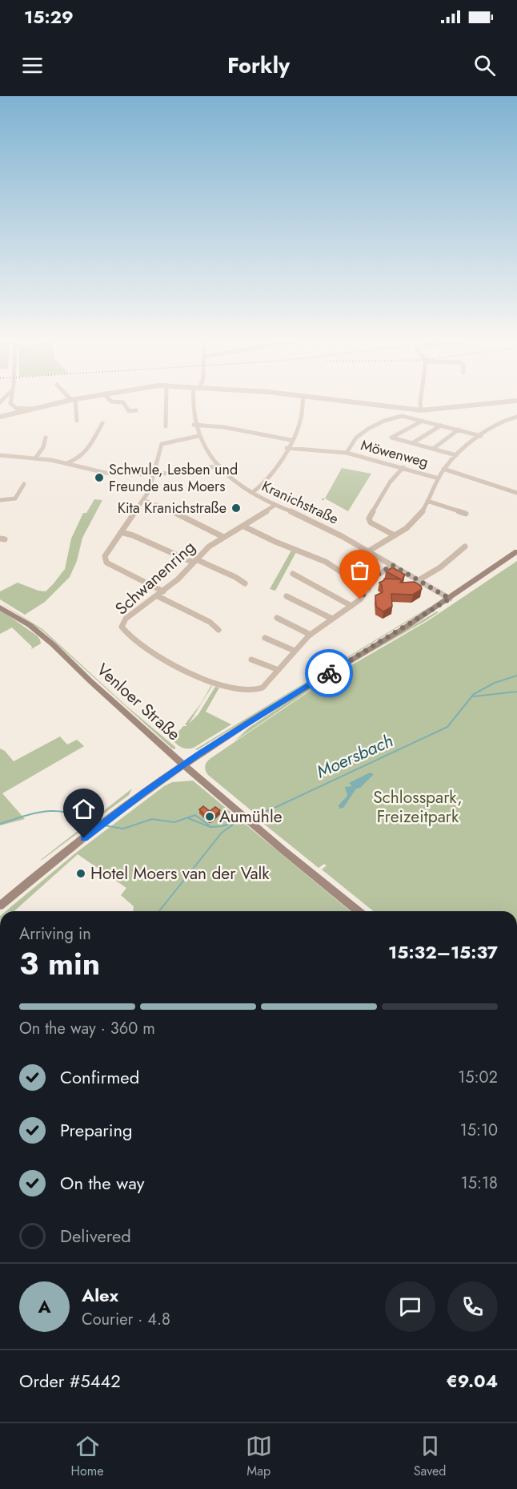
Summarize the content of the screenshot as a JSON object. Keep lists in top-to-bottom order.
{
  "streets": {
    "main road": ["Venloer Straße"],
    "street": ["Möwenweg", "Kranichstraße", "Schwanenring"]
  },
  "crossings": [
    ["Kranichstraße", "Schwanenring"]
  ],
  "water": ["Moersbach"],
  "parks": ["Schlosspark, Freizeitpark"],
  "places": [
    "Schwule, Lesben und Freunde aus Moers",
    "Kita Kranichstraße",
    "Aumühle",
    "Hotel Moers van der Valk"
  ],
  "page": {
    "status": "15:29",
    "header": "Forkly",
    "heading": ["3 min", "Arriving in", "15:32–15:37"],
    "panel": [
      "Alex",
      "Courier · 4.8",
      "Order #5442",
      "€9.04"
    ],
    "bar": "On the way · 360 m",
    "list": [
      ["Confirmed", "15:02"],
      ["Preparing", "15:10"],
      ["On the way", "15:18"],
      "Delivered"
    ],
    "round": "A",
    "tabs": ["Home", "Map", "Saved"]
  }
}
